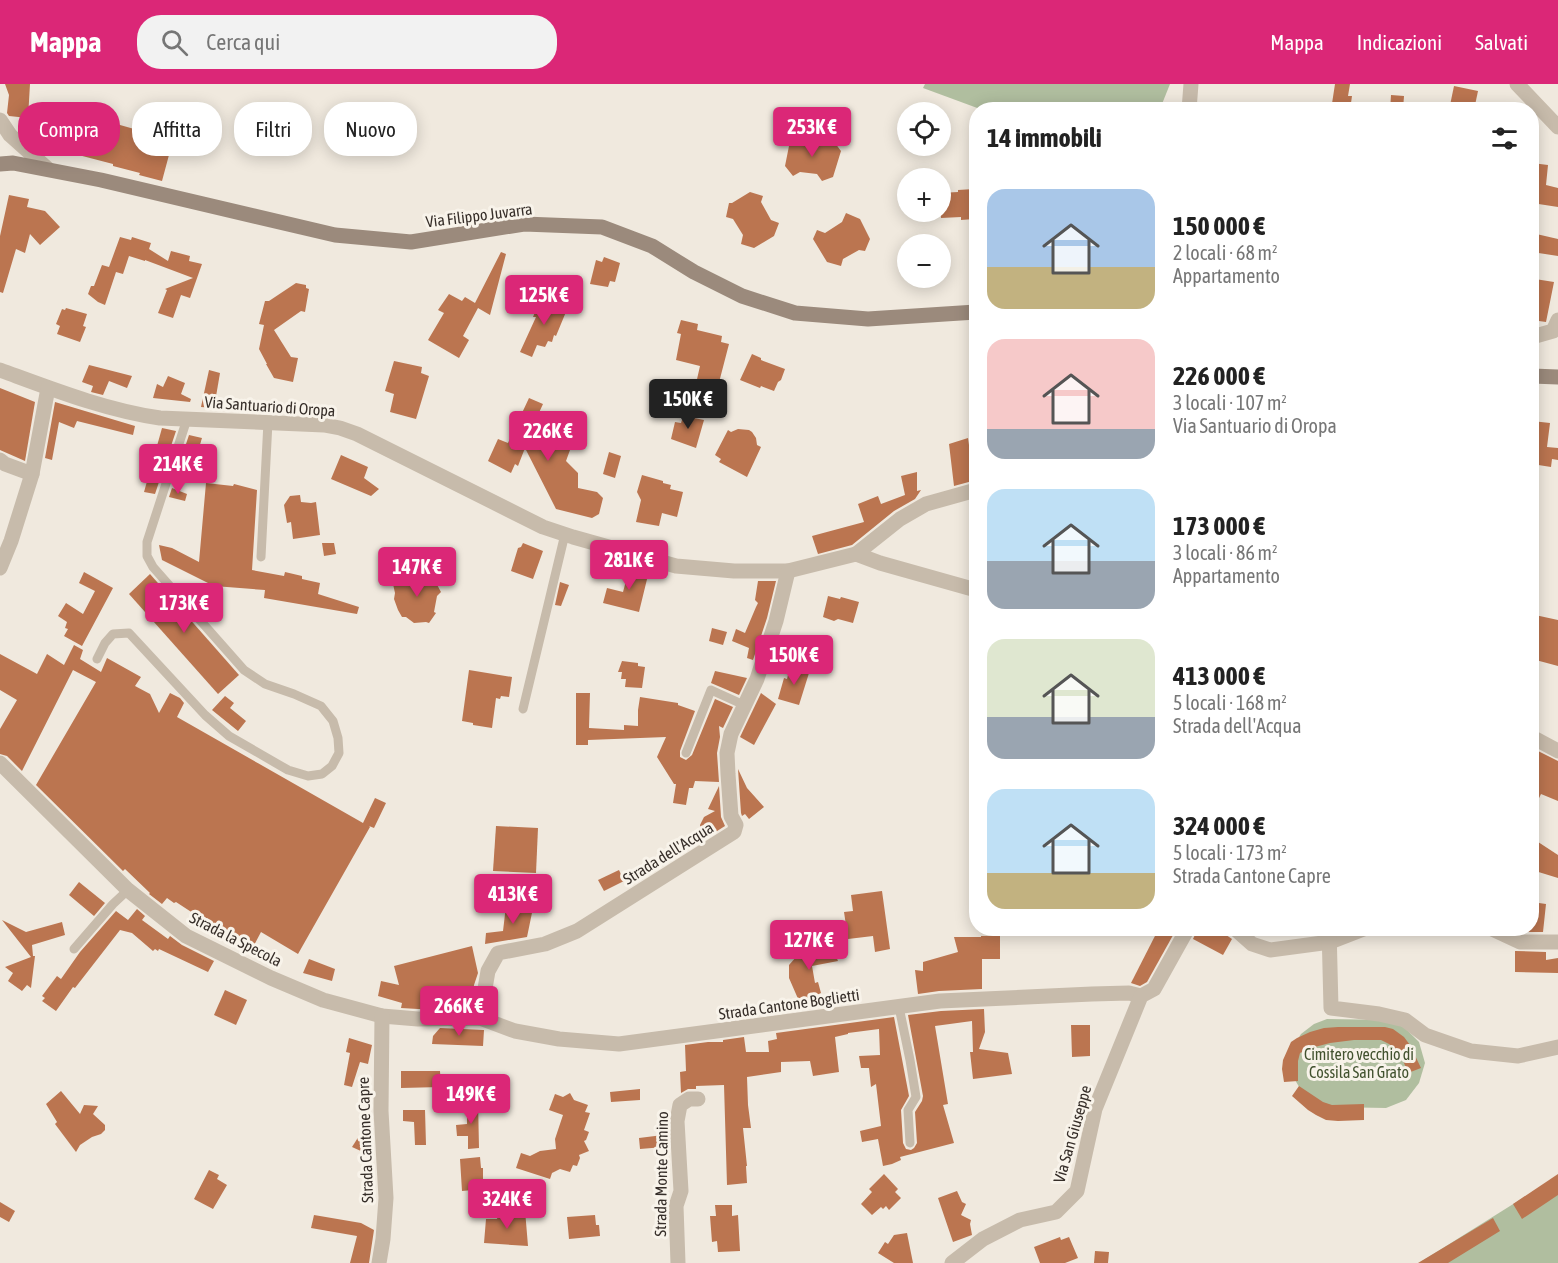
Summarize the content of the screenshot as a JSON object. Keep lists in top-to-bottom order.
{
  "streets": {
    "main road": ["Via Filippo Juvarra"],
    "street": [
      "Via Santuario di Oropa",
      "Strada dell'Acqua",
      "Strada la Specola",
      "Strada Cantone Boglietti",
      "Via San Giuseppe",
      "Strada Cantone Capre",
      "Strada Monte Camino"
    ]
  },
  "crossings": [
    ["Via Santuario di Oropa", "Strada dell'Acqua"],
    ["Strada dell'Acqua", "Strada la Specola"],
    ["Strada dell'Acqua", "Strada Cantone Boglietti"],
    ["Strada la Specola", "Strada Cantone Boglietti"],
    ["Strada la Specola", "Strada Cantone Capre"],
    ["Strada Cantone Boglietti", "Via San Giuseppe"]
  ],
  "parks": ["Cimitero vecchio di Cossila San Grato"],
  "page": {
    "header": "Mappa",
    "search": "Cerca qui",
    "nav": ["Mappa", "Indicazioni", "Salvati"],
    "map_buttons": ["+", "−"],
    "chip": [
      "Compra",
      "Affitta",
      "Filtri",
      "Nuovo"
    ],
    "heading": "14 immobili",
    "price": [
      "253K €",
      "125K €",
      "150K €",
      "226K €",
      "214K €",
      "281K €",
      "147K €",
      "173K €",
      "150K €",
      "413K €",
      "127K €",
      "266K €",
      "149K €",
      "324K €"
    ],
    "list": [
      {
        "name": "150 000 €",
        "note": "2 locali · 68 m² · Appartamento"
      },
      {
        "name": "226 000 €",
        "note": "3 locali · 107 m² · Via Santuario di Oropa"
      },
      {
        "name": "173 000 €",
        "note": "3 locali · 86 m² · Appartamento"
      },
      {
        "name": "413 000 €",
        "note": "5 locali · 168 m² · Strada dell'Acqua"
      },
      {
        "name": "324 000 €",
        "note": "5 locali · 173 m² · Strada Cantone Capre"
      }
    ]
  }
}
